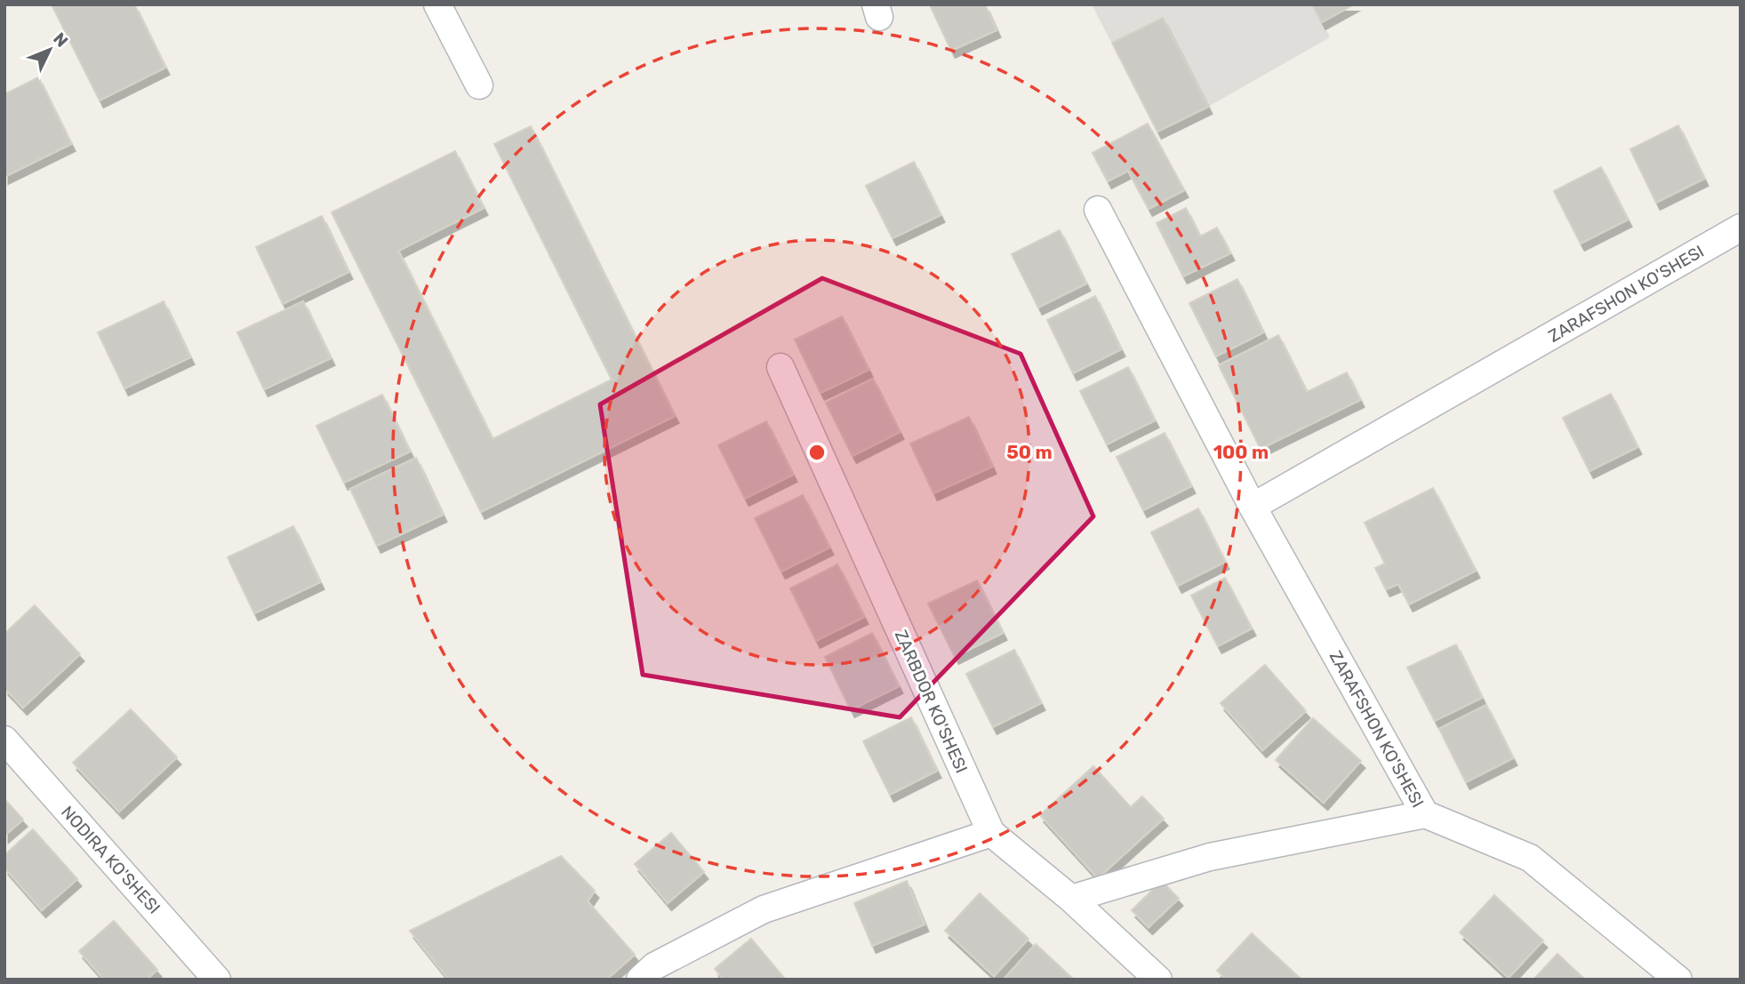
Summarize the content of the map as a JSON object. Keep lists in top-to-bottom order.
{
  "streets": {
    "street": ["ZARAFSHON KO'SHESI", "ZARBDOR KO'SHESI", "NODIRA KO'SHESI"]
  },
  "north": "top right",
  "rings": ["50 m", "100 m"]
}
